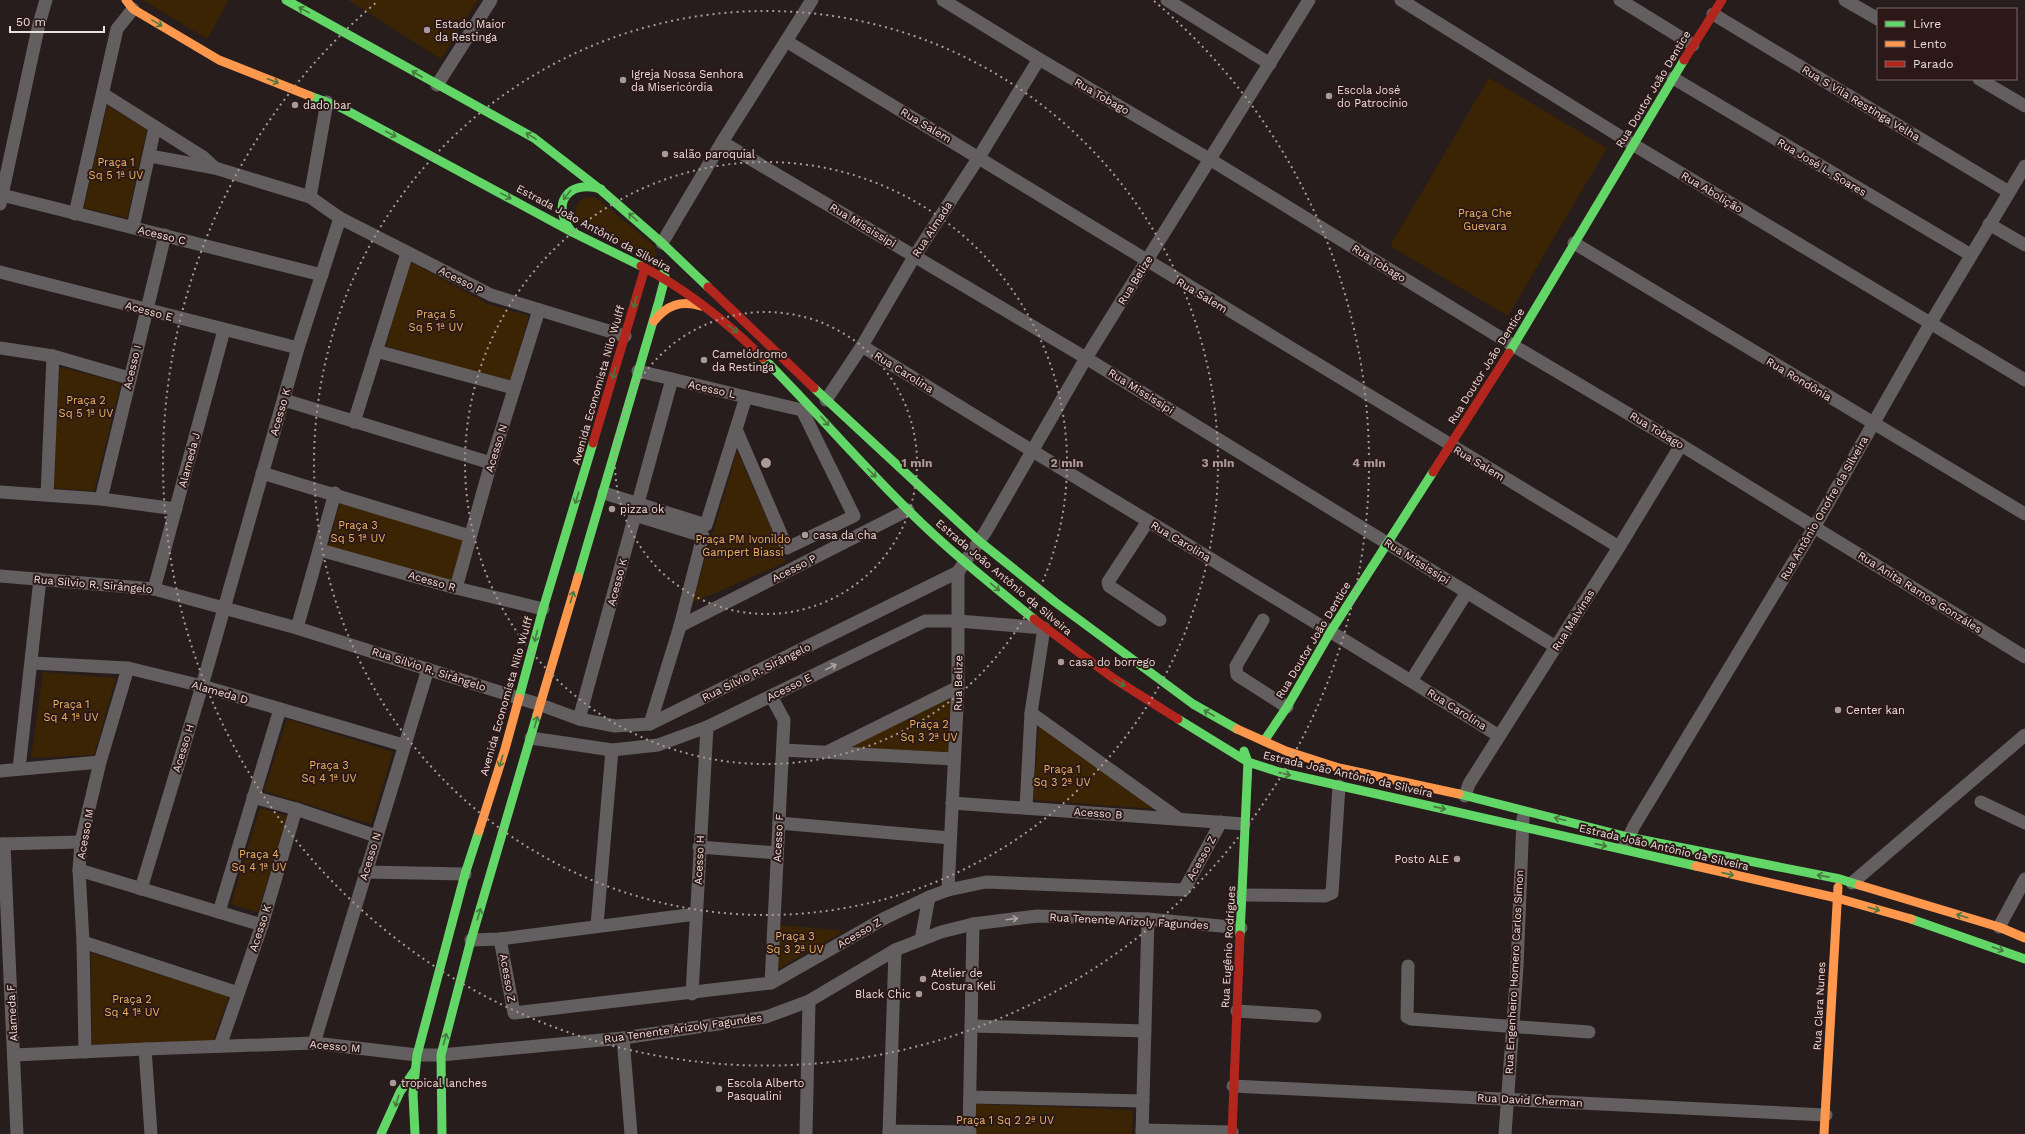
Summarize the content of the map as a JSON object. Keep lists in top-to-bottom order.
{
  "streets": {
    "main road": [
      "Rua Doutor João Dentice",
      "Estrada João Antônio da Silveira",
      "Avenida Economista Nilo Wulff",
      "Rua Eugênio Rodrigues",
      "Rua Clara Nunes"
    ],
    "street": [
      "Rua Tobago",
      "Rua S Vila Restinga Velha",
      "Rua Salem",
      "Rua José L. Soares",
      "Rua Abolição",
      "Rua Mississipi",
      "Rua Almada",
      "Acesso C",
      "Acesso P",
      "Rua Belize",
      "Acesso E",
      "Acesso I",
      "Rua Carolina",
      "Rua Rondônia",
      "Acesso L",
      "Acesso K",
      "Acesso N",
      "Alameda J",
      "Rua Antônio Onofre da Silveira",
      "Acesso R",
      "Rua Sílvio R. Sirângelo",
      "Rua Anita Ramos Gonzáles",
      "Rua Malvinas",
      "Alameda D",
      "Acesso H",
      "Acesso B",
      "Acesso M",
      "Acesso F",
      "Acesso Z",
      "Rua Tenente Arizoly Fagundes",
      "Rua Engenheiro Homero Carlos Simon",
      "Alameda F",
      "Rua David Cherman"
    ]
  },
  "crossings": [
    ["Rua Doutor João Dentice", "Rua Tobago"],
    ["Rua Doutor João Dentice", "Rua S Vila Restinga Velha"],
    ["Rua Doutor João Dentice", "Rua Salem"],
    ["Rua Doutor João Dentice", "Rua José L. Soares"],
    ["Rua Doutor João Dentice", "Rua Abolição"],
    ["Rua Doutor João Dentice", "Rua Mississipi"],
    ["Rua Doutor João Dentice", "Estrada João Antônio da Silveira"],
    ["Rua Doutor João Dentice", "Rua Carolina"],
    ["Rua Doutor João Dentice", "Rua Rondônia"],
    ["Rua Tobago", "Rua Almada"],
    ["Rua Tobago", "Rua Belize"],
    ["Rua Tobago", "Rua Antônio Onofre da Silveira"],
    ["Rua Tobago", "Rua Anita Ramos Gonzáles"],
    ["Rua Tobago", "Rua Malvinas"],
    ["Rua S Vila Restinga Velha", "Rua Antônio Onofre da Silveira"],
    ["Rua Salem", "Rua Almada"],
    ["Rua Salem", "Rua Belize"],
    ["Rua Salem", "Rua Malvinas"],
    ["Rua José L. Soares", "Rua Antônio Onofre da Silveira"],
    ["Rua Abolição", "Rua Antônio Onofre da Silveira"],
    ["Rua Mississipi", "Rua Almada"],
    ["Rua Mississipi", "Rua Belize"],
    ["Rua Mississipi", "Rua Malvinas"],
    ["Estrada João Antônio da Silveira", "Rua Almada"],
    ["Estrada João Antônio da Silveira", "Acesso P"],
    ["Estrada João Antônio da Silveira", "Rua Belize"],
    ["Estrada João Antônio da Silveira", "Acesso E"],
    ["Estrada João Antônio da Silveira", "Avenida Economista Nilo Wulff"],
    ["Estrada João Antônio da Silveira", "Rua Antônio Onofre da Silveira"],
    ["Estrada João Antônio da Silveira", "Rua Sílvio R. Sirângelo"],
    ["Estrada João Antônio da Silveira", "Rua Malvinas"],
    ["Estrada João Antônio da Silveira", "Rua Eugênio Rodrigues"],
    ["Estrada João Antônio da Silveira", "Rua Engenheiro Homero Carlos Simon"],
    ["Estrada João Antônio da Silveira", "Rua Clara Nunes"],
    ["Rua Almada", "Rua Carolina"],
    ["Acesso C", "Acesso I"],
    ["Acesso C", "Acesso K"],
    ["Acesso P", "Avenida Economista Nilo Wulff"],
    ["Acesso P", "Acesso K"],
    ["Acesso P", "Acesso N"],
    ["Rua Belize", "Acesso E"],
    ["Rua Belize", "Rua Carolina"],
    ["Rua Belize", "Rua Sílvio R. Sirângelo"],
    ["Rua Belize", "Acesso B"],
    ["Rua Belize", "Acesso Z"],
    ["Acesso E", "Acesso I"],
    ["Acesso E", "Acesso K"],
    ["Acesso E", "Alameda J"],
    ["Acesso E", "Acesso H"],
    ["Acesso E", "Acesso F"],
    ["Rua Carolina", "Rua Malvinas"],
    ["Rua Rondônia", "Rua Antônio Onofre da Silveira"],
    ["Avenida Economista Nilo Wulff", "Acesso R"],
    ["Avenida Economista Nilo Wulff", "Rua Sílvio R. Sirângelo"],
    ["Avenida Economista Nilo Wulff", "Acesso M"],
    ["Avenida Economista Nilo Wulff", "Rua Tenente Arizoly Fagundes"],
    ["Acesso L", "Acesso K"],
    ["Acesso K", "Rua Sílvio R. Sirângelo"],
    ["Acesso K", "Acesso H"],
    ["Acesso K", "Acesso M"],
    ["Acesso N", "Acesso R"],
    ["Acesso N", "Rua Sílvio R. Sirângelo"],
    ["Acesso N", "Alameda D"],
    ["Acesso N", "Acesso M"],
    ["Alameda J", "Rua Sílvio R. Sirângelo"],
    ["Rua Antônio Onofre da Silveira", "Rua Anita Ramos Gonzáles"],
    ["Rua Sílvio R. Sirângelo", "Acesso H"],
    ["Alameda D", "Acesso H"],
    ["Alameda D", "Acesso M"],
    ["Acesso H", "Acesso Z"],
    ["Acesso B", "Acesso Z"],
    ["Acesso B", "Rua Eugênio Rodrigues"],
    ["Acesso M", "Rua Tenente Arizoly Fagundes"],
    ["Acesso M", "Alameda F"],
    ["Acesso F", "Acesso Z"],
    ["Rua Tenente Arizoly Fagundes", "Rua Eugênio Rodrigues"],
    ["Rua Eugênio Rodrigues", "Rua David Cherman"],
    ["Rua Engenheiro Homero Carlos Simon", "Rua David Cherman"],
    ["Rua Clara Nunes", "Rua David Cherman"]
  ],
  "parks": [
    "Praça 1 Sq 5 1ª UV",
    "Praça Che Guevara",
    "Praça 5 Sq 5 1ª UV",
    "Praça 2 Sq 5 1ª UV",
    "Praça 3 Sq 5 1ª UV",
    "Praça PM Ivonildo Gampert Biassi",
    "Praça 1 Sq 4 1ª UV",
    "Praça 2 Sq 3 2ª UV",
    "Praça 3 Sq 4 1ª UV",
    "Praça 1 Sq 3 2ª UV",
    "Praça 4 Sq 4 1ª UV",
    "Praça 3 Sq 3 2ª UV",
    "Praça 2 Sq 4 1ª UV",
    "Praça 1 Sq 2 2ª UV"
  ],
  "places": [
    "Estado Maior da Restinga",
    "Igreja Nossa Senhora da Misericórdia",
    "Escola José do Patrocínio",
    "dado bar",
    "salão paroquial",
    "Camelódromo da Restinga",
    "pizza ok",
    "casa da cha",
    "casa do borrego",
    "Center kan",
    "Posto ALE",
    "Atelier de Costura Keli",
    "Black Chic",
    "tropical lanches",
    "Escola Alberto Pasqualini"
  ],
  "legend": ["Livre", "Lento", "Parado"],
  "scale_bar": "50 m",
  "rings": [
    "1 min",
    "2 min",
    "3 min",
    "4 min"
  ]
}
